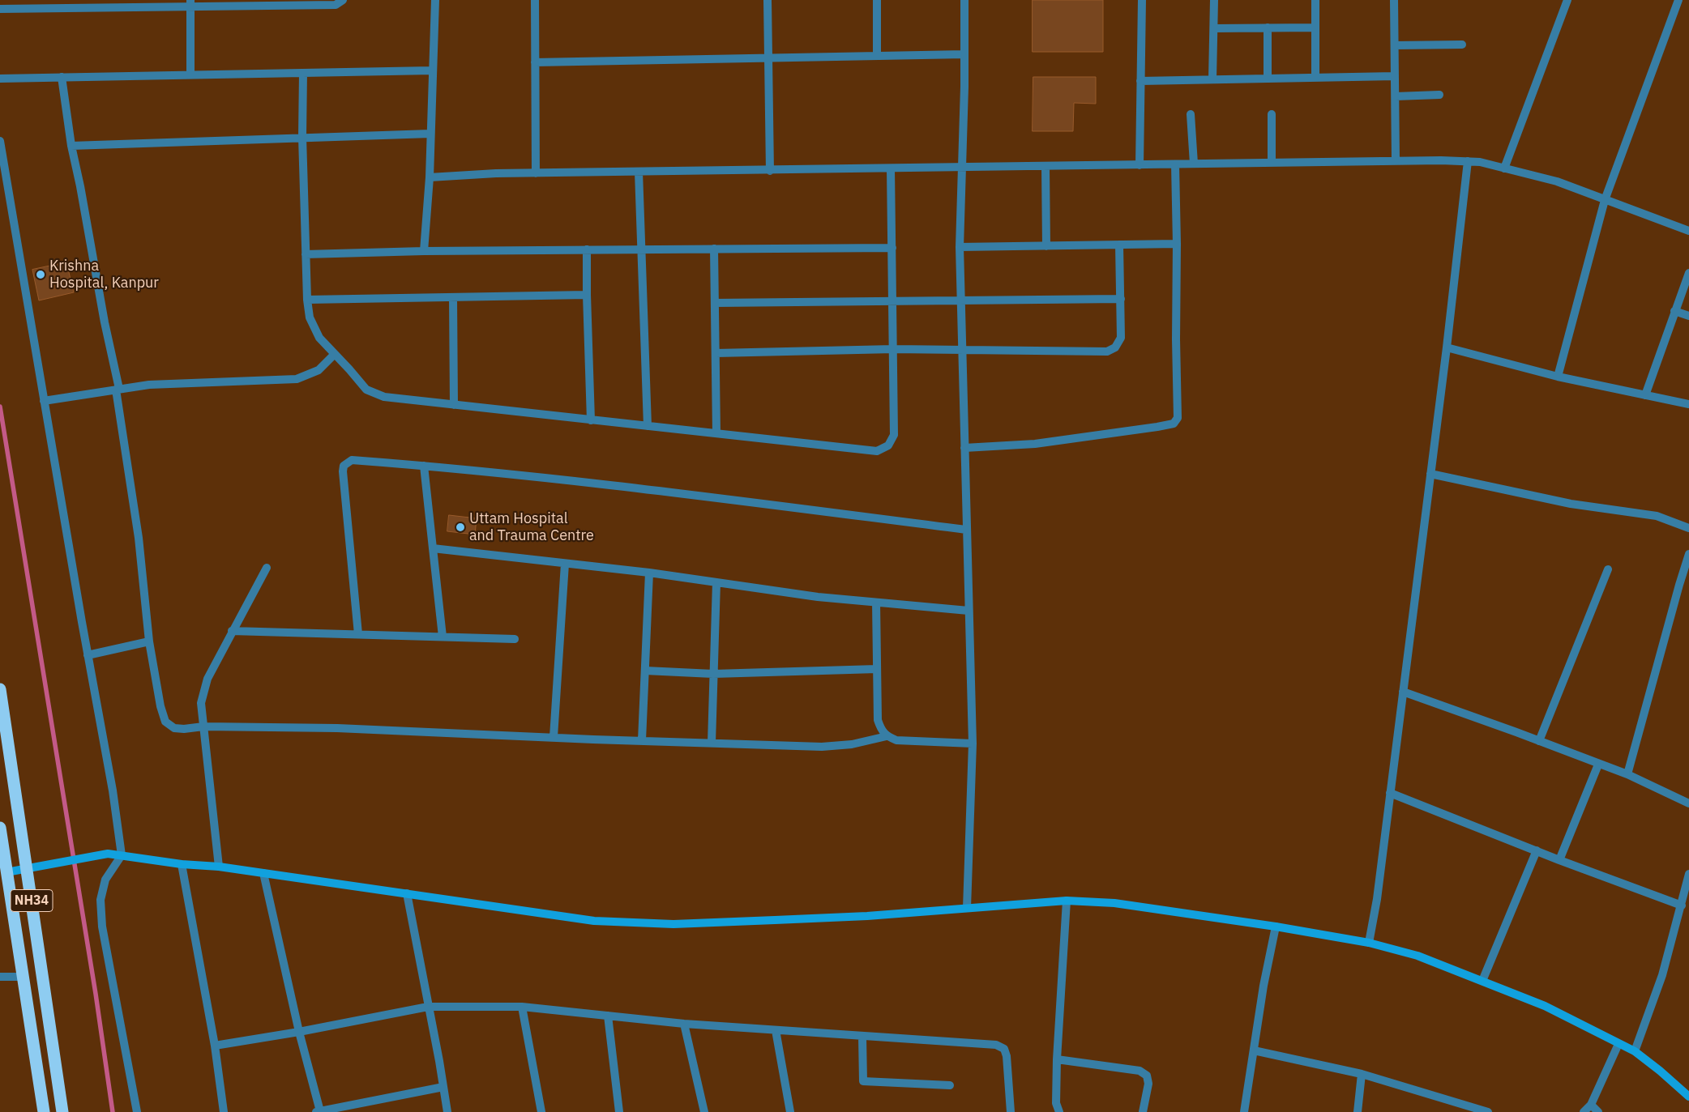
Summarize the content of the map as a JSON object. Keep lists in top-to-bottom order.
{
  "streets": {
    "highway": ["NH34"]
  },
  "places": ["Krishna Hospital, Kanpur", "Uttam Hospital and Trauma Centre"]
}
